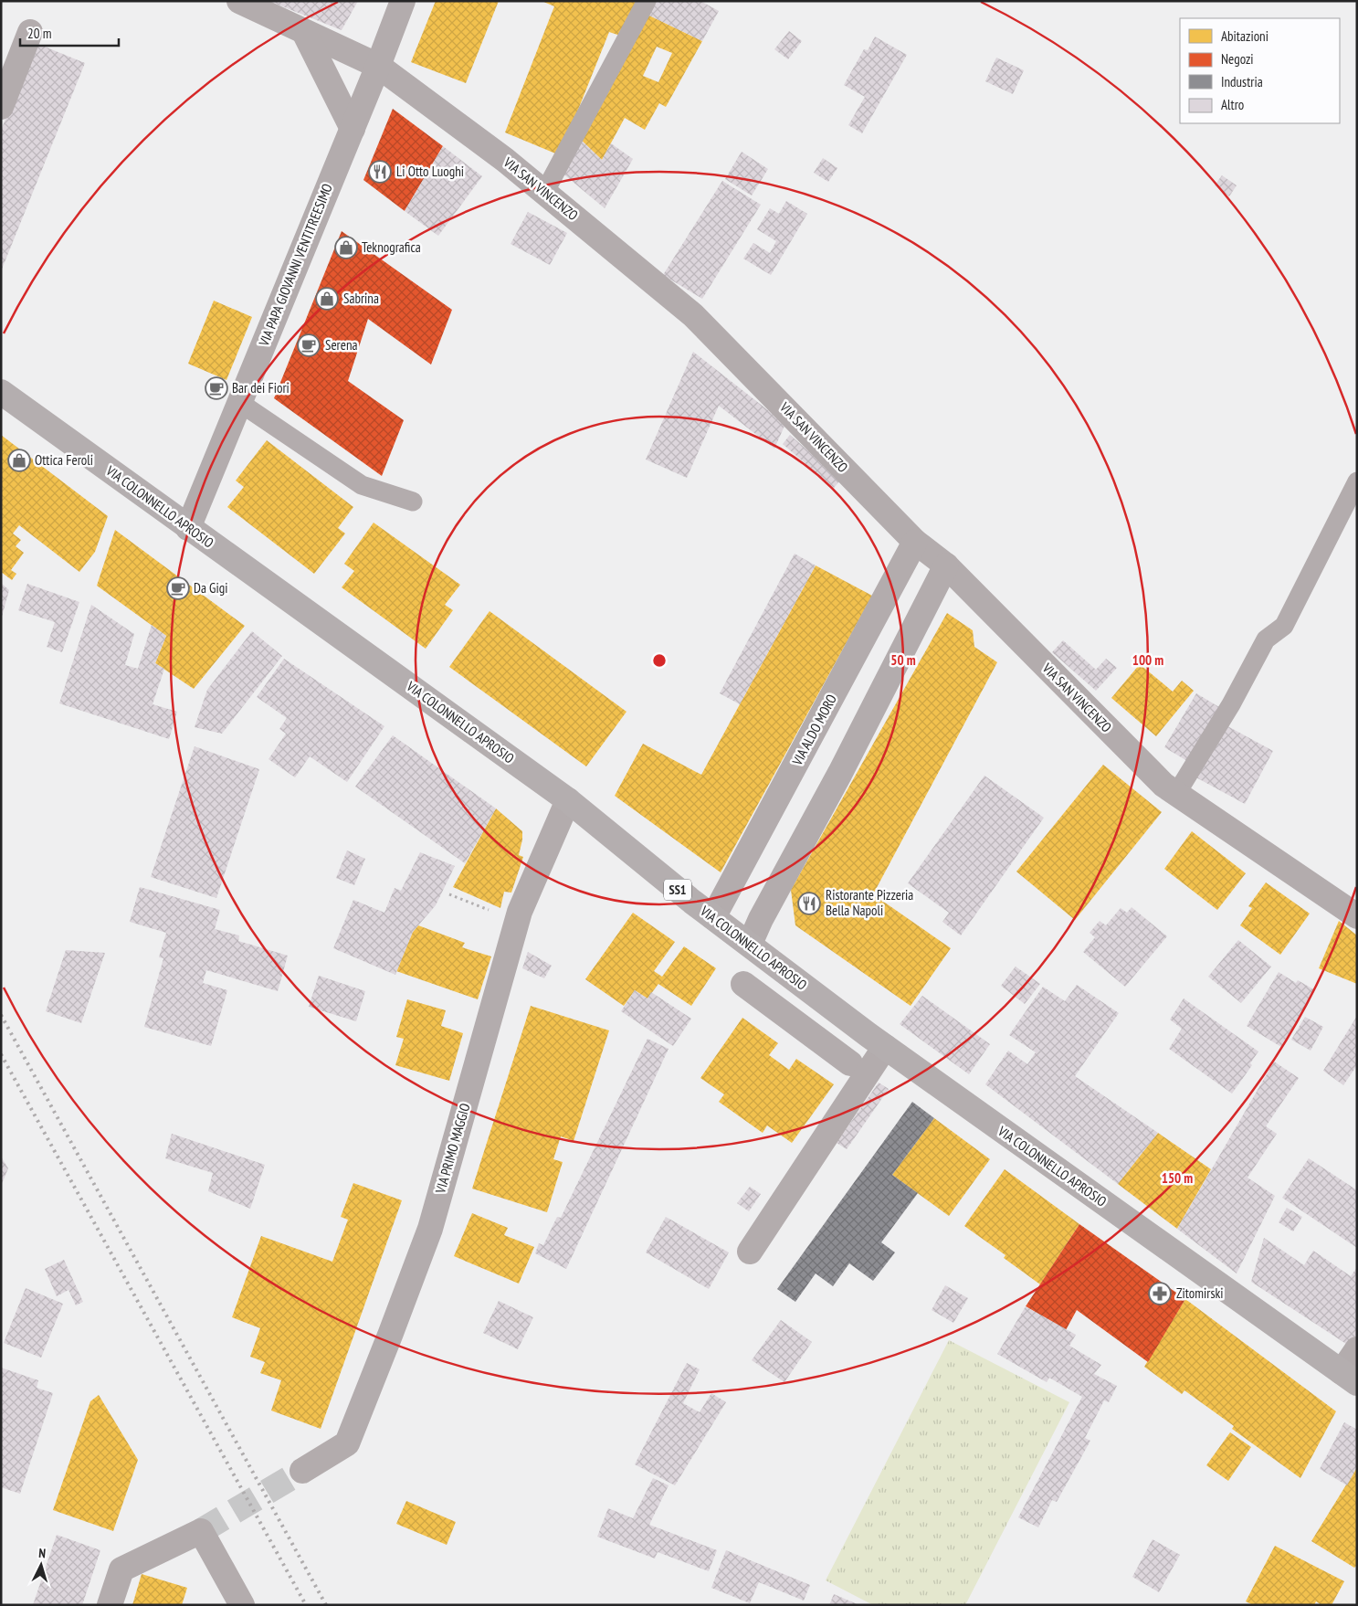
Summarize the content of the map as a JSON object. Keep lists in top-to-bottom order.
{
  "streets": {
    "main road": ["VIA COLONNELLO APROSIO", "SS1"],
    "street": [
      "VIA SAN VINCENZO",
      "VIA PAPA GIOVANNI VENTITREESIMO",
      "VIA ALDO MORO",
      "VIA PRIMO MAGGIO"
    ]
  },
  "crossings": [
    ["VIA SAN VINCENZO", "VIA PAPA GIOVANNI VENTITREESIMO"],
    ["VIA SAN VINCENZO", "VIA ALDO MORO"],
    ["VIA PAPA GIOVANNI VENTITREESIMO", "VIA COLONNELLO APROSIO"],
    ["VIA COLONNELLO APROSIO", "VIA ALDO MORO"],
    ["VIA COLONNELLO APROSIO", "VIA PRIMO MAGGIO"]
  ],
  "places": {
    "restaurant": ["Li Otto Luoghi", "Ristorante Pizzeria Bella Napoli"],
    "shop": ["Teknografica", "Sabrina", "Ottica Feroli"],
    "cafe": ["Serena", "Bar dei Fiori", "Da Gigi"],
    "pharmacy": ["Zitomirski"]
  },
  "legend": [
    "Abitazioni",
    "Negozi",
    "Industria",
    "Altro"
  ],
  "scale_bar": "20 m",
  "north": "top",
  "rings": ["50 m", "100 m", "150 m"]
}
